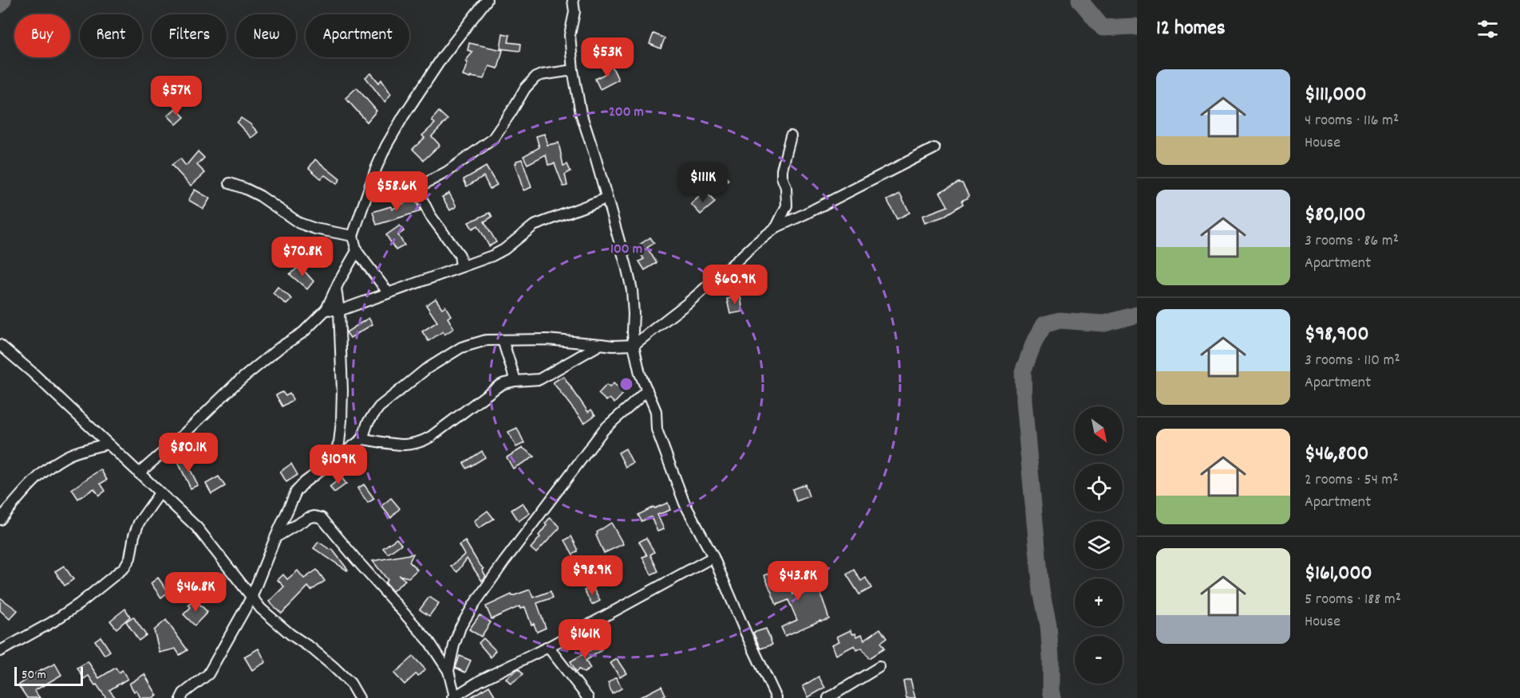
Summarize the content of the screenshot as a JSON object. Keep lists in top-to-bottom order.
{
  "scale_bar": "50 m",
  "north": "bottom right",
  "page": {
    "heading": "12 homes",
    "chip": [
      "Buy",
      "Rent",
      "Filters",
      "New",
      "Apartment"
    ],
    "price": [
      "$53K",
      "$57K",
      "$111K",
      "$58.6K",
      "$70.8K",
      "$60.9K",
      "$80.1K",
      "$109K",
      "$98.9K",
      "$43.8K",
      "$46.8K",
      "$161K"
    ],
    "list": [
      {
        "name": "$111,000",
        "note": "4 rooms · 116 m² · House"
      },
      {
        "name": "$80,100",
        "note": "3 rooms · 86 m² · Apartment"
      },
      {
        "name": "$98,900",
        "note": "3 rooms · 110 m² · Apartment"
      },
      {
        "name": "$46,800",
        "note": "2 rooms · 54 m² · Apartment"
      },
      {
        "name": "$161,000",
        "note": "5 rooms · 188 m² · House"
      }
    ],
    "map_buttons": ["+", "−"],
    "scale": "50 m"
  },
  "rings": ["200 m", "100 m"]
}
